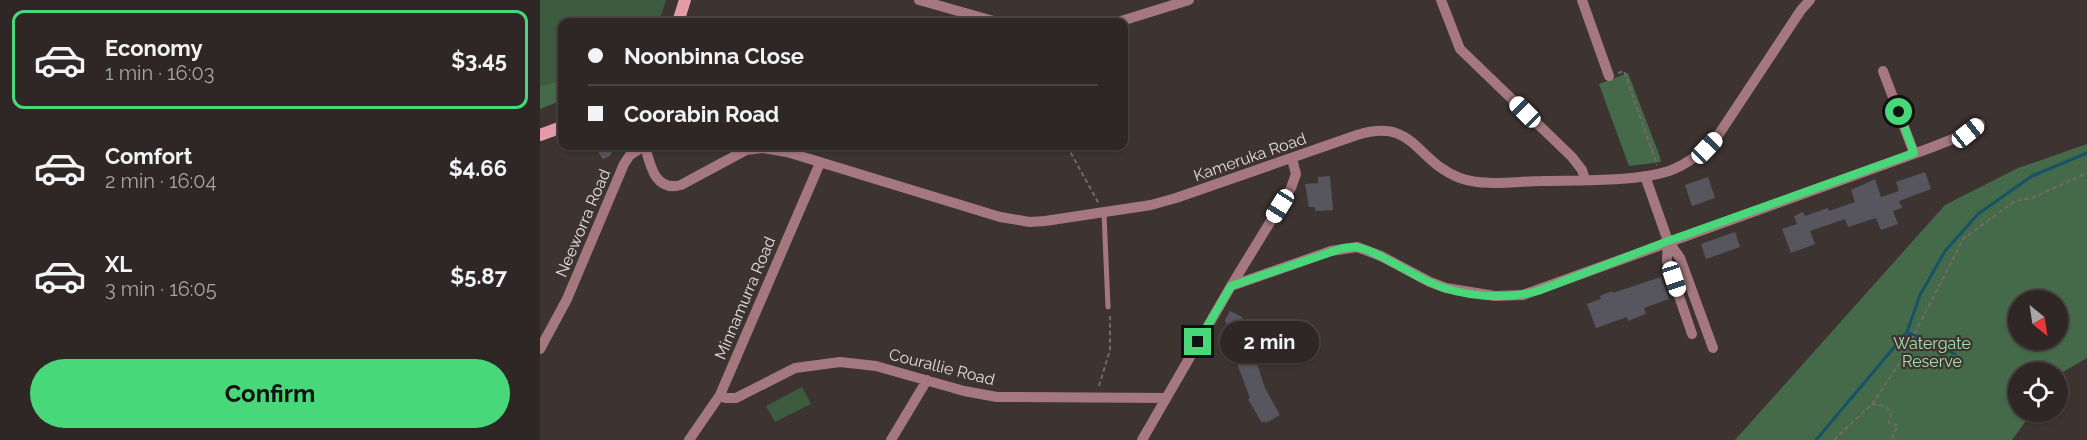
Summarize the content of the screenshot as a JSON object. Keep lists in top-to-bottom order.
{
  "streets": {
    "street": [
      "Kameruka Road",
      "Neeworra Road",
      "Minnamurra Road",
      "Courallie Road"
    ]
  },
  "crossings": [
    ["Kameruka Road", "Minnamurra Road"],
    ["Minnamurra Road", "Courallie Road"]
  ],
  "parks": ["Watergate Reserve"],
  "north": "bottom right",
  "page": {
    "list": [
      {
        "name": "Economy",
        "note": "1 min · 16:03",
        "value": "$3.45"
      },
      {
        "name": "Comfort",
        "note": "2 min · 16:04",
        "value": "$4.66"
      },
      {
        "name": "XL",
        "note": "3 min · 16:05",
        "value": "$5.87"
      }
    ],
    "banner": ["Noonbinna Close", "Coorabin Road"],
    "bubble": "2 min",
    "buttons": "Confirm"
  }
}
